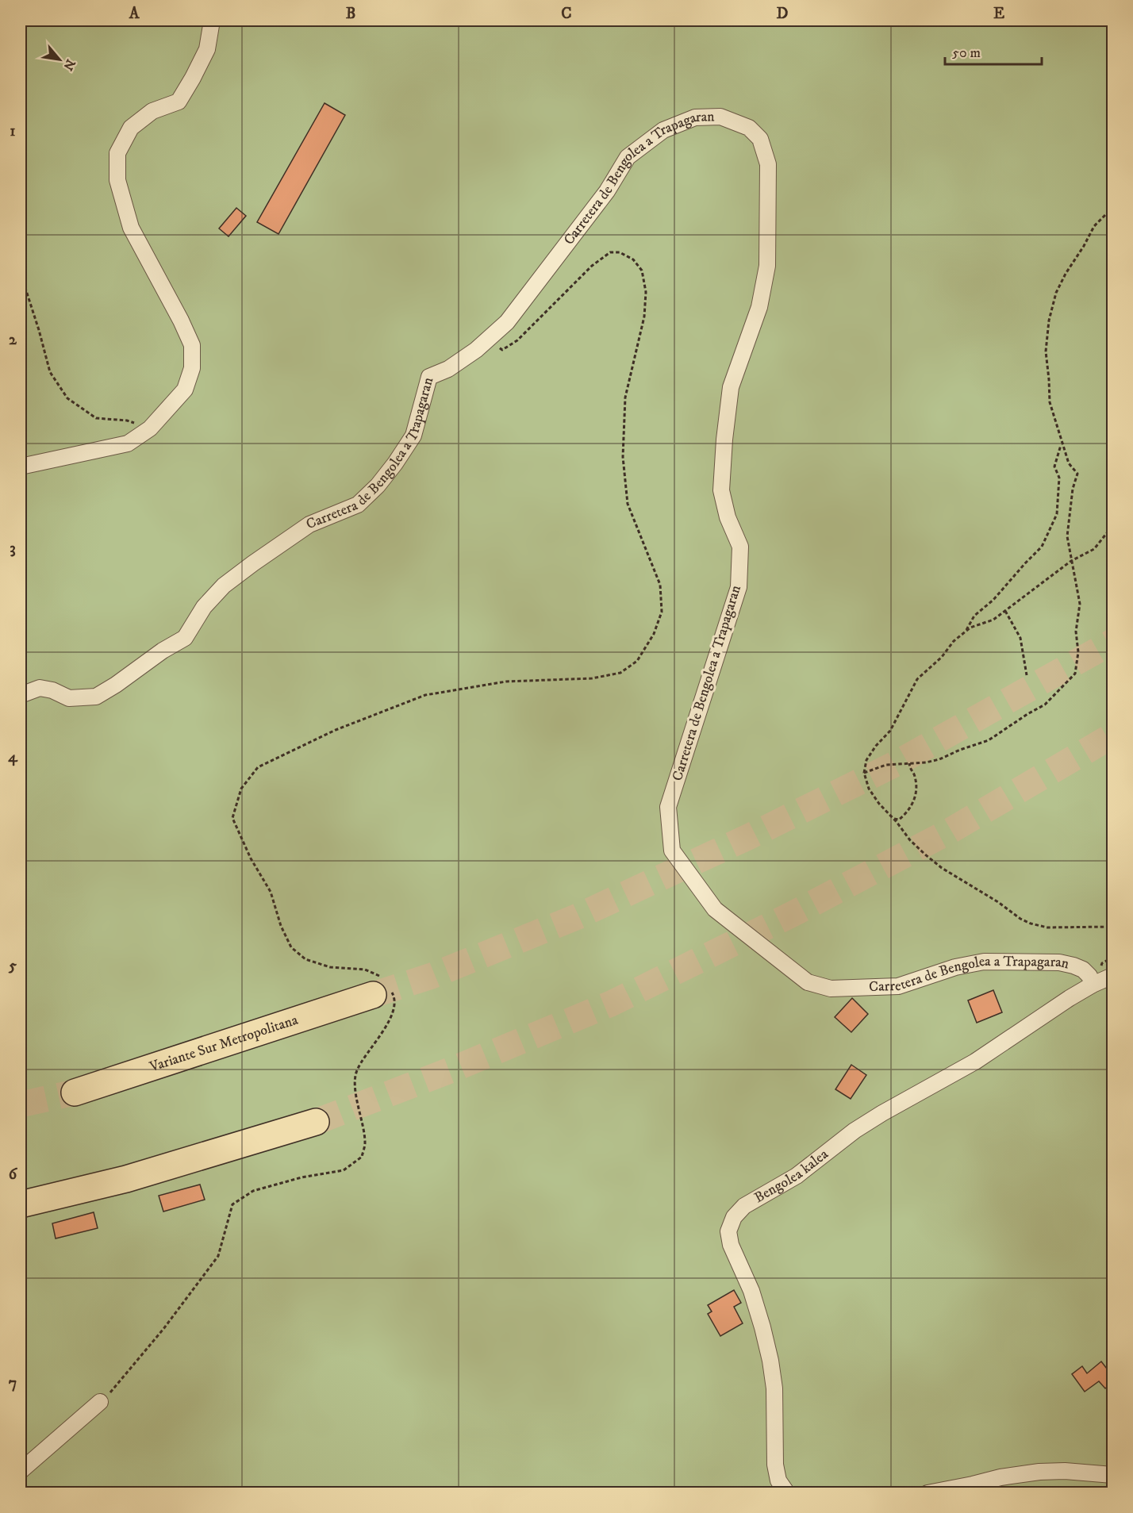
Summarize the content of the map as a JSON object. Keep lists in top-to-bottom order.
{
  "streets": {
    "highway": ["Variante Sur Metropolitana"],
    "street": ["Carretera de Bengolea a Trapagaran", "Bengolea kalea"]
  },
  "crossings": [
    ["Carretera de Bengolea a Trapagaran", "Bengolea kalea"]
  ],
  "scale_bar": "50 m",
  "north": "bottom right",
  "grid": {
    "columns": [
      "A",
      "B",
      "C",
      "D",
      "E"
    ],
    "rows": [
      "1",
      "2",
      "3",
      "4",
      "5",
      "6",
      "7"
    ]
  }
}
